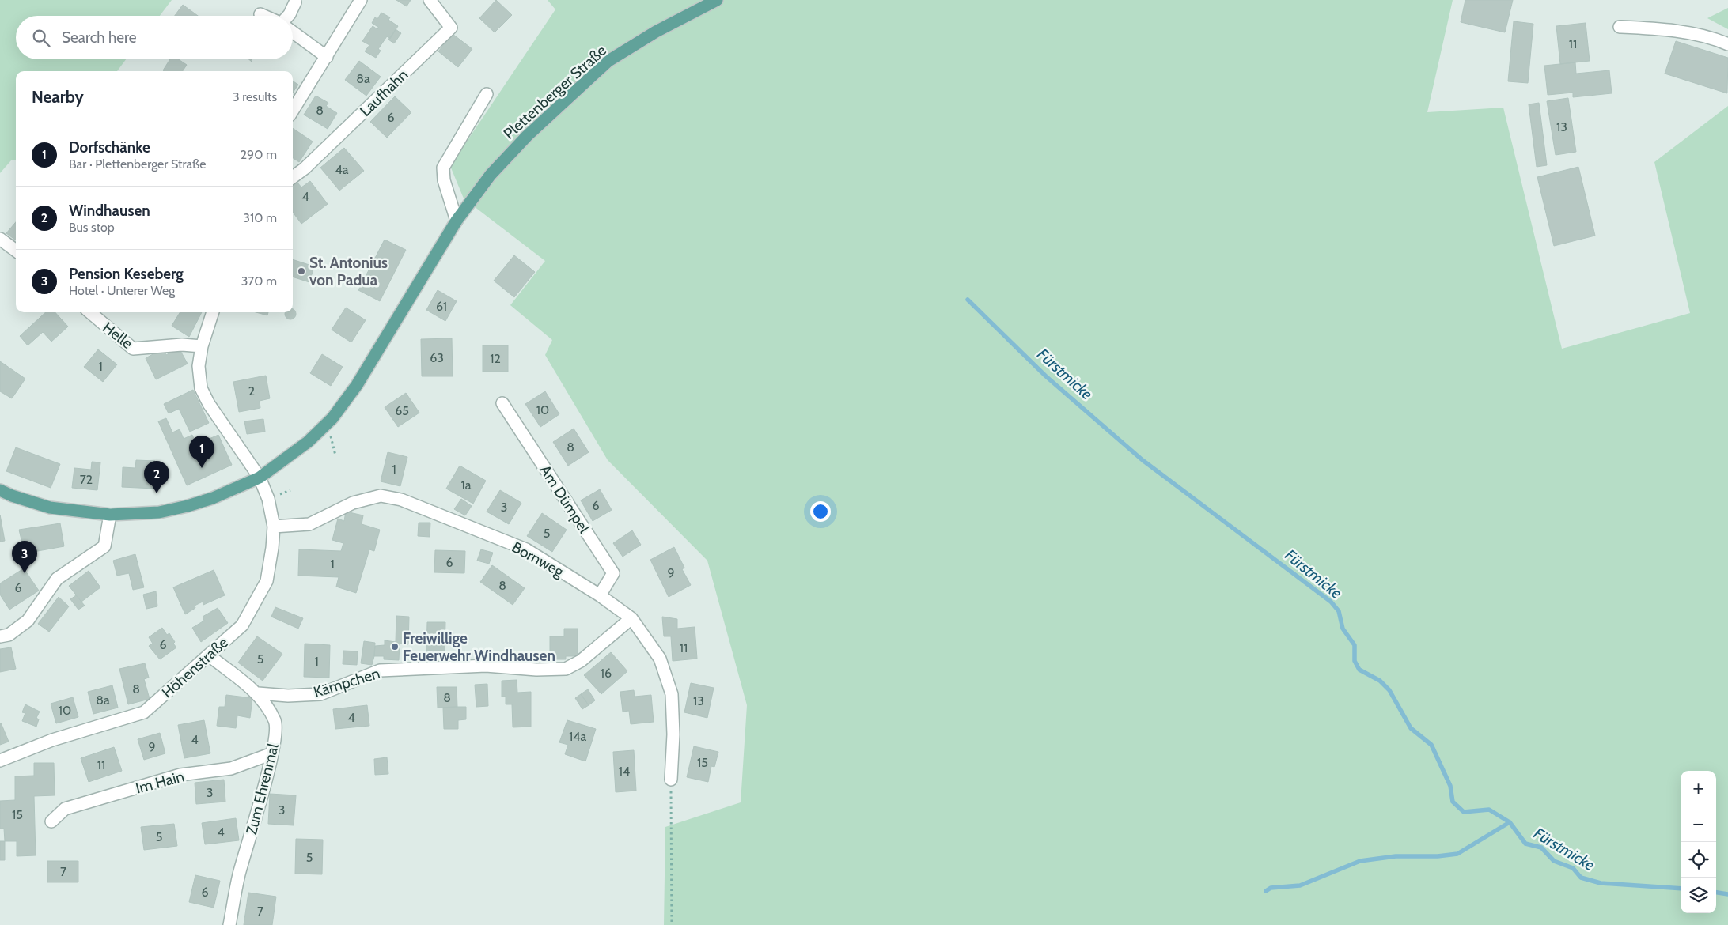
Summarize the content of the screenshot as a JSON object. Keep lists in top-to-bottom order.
{
  "streets": {
    "main road": ["Plettenberger Straße"],
    "street": [
      "Laufhahn",
      "Helle",
      "Am Dümpel",
      "Bornweg",
      "Höhenstraße",
      "Kämpchen",
      "Im Hain",
      "Zum Ehrenmal"
    ]
  },
  "crossings": [
    ["Plettenberger Straße", "Höhenstraße"],
    ["Helle", "Höhenstraße"],
    ["Am Dümpel", "Bornweg"],
    ["Bornweg", "Höhenstraße"],
    ["Bornweg", "Kämpchen"],
    ["Höhenstraße", "Zum Ehrenmal"],
    ["Kämpchen", "Zum Ehrenmal"],
    ["Im Hain", "Zum Ehrenmal"]
  ],
  "water": ["Fürstmicke"],
  "places": ["St. Antonius von Padua", "Freiwillige Feuerwehr Windhausen"],
  "house_numbers": [
    "11",
    "8a",
    "8",
    "6",
    "13",
    "4a",
    "4",
    "61",
    "63",
    "12",
    "1",
    "2",
    "10",
    "65",
    "8",
    "1",
    "72",
    "1a",
    "6",
    "3",
    "5",
    "6",
    "1",
    "9",
    "8",
    "6",
    "6",
    "11",
    "5",
    "1",
    "16",
    "8",
    "8",
    "8a",
    "13",
    "10",
    "4",
    "14a",
    "4",
    "9",
    "15",
    "11",
    "14",
    "3",
    "3",
    "15",
    "4",
    "5",
    "5",
    "7",
    "6",
    "7"
  ],
  "page": {
    "search": "Search here",
    "heading": ["Nearby", "3 results"],
    "list": [
      {
        "mark": "1",
        "name": "Dorfschänke",
        "note": "Bar · Plettenberger Straße",
        "value": "290 m"
      },
      {
        "mark": "2",
        "name": "Windhausen",
        "note": "Bus stop",
        "value": "310 m"
      },
      {
        "mark": "3",
        "name": "Pension Keseberg",
        "note": "Hotel · Unterer Weg",
        "value": "370 m"
      }
    ],
    "pins": ["1", "2", "3"],
    "map_buttons": ["+", "−"]
  }
}
